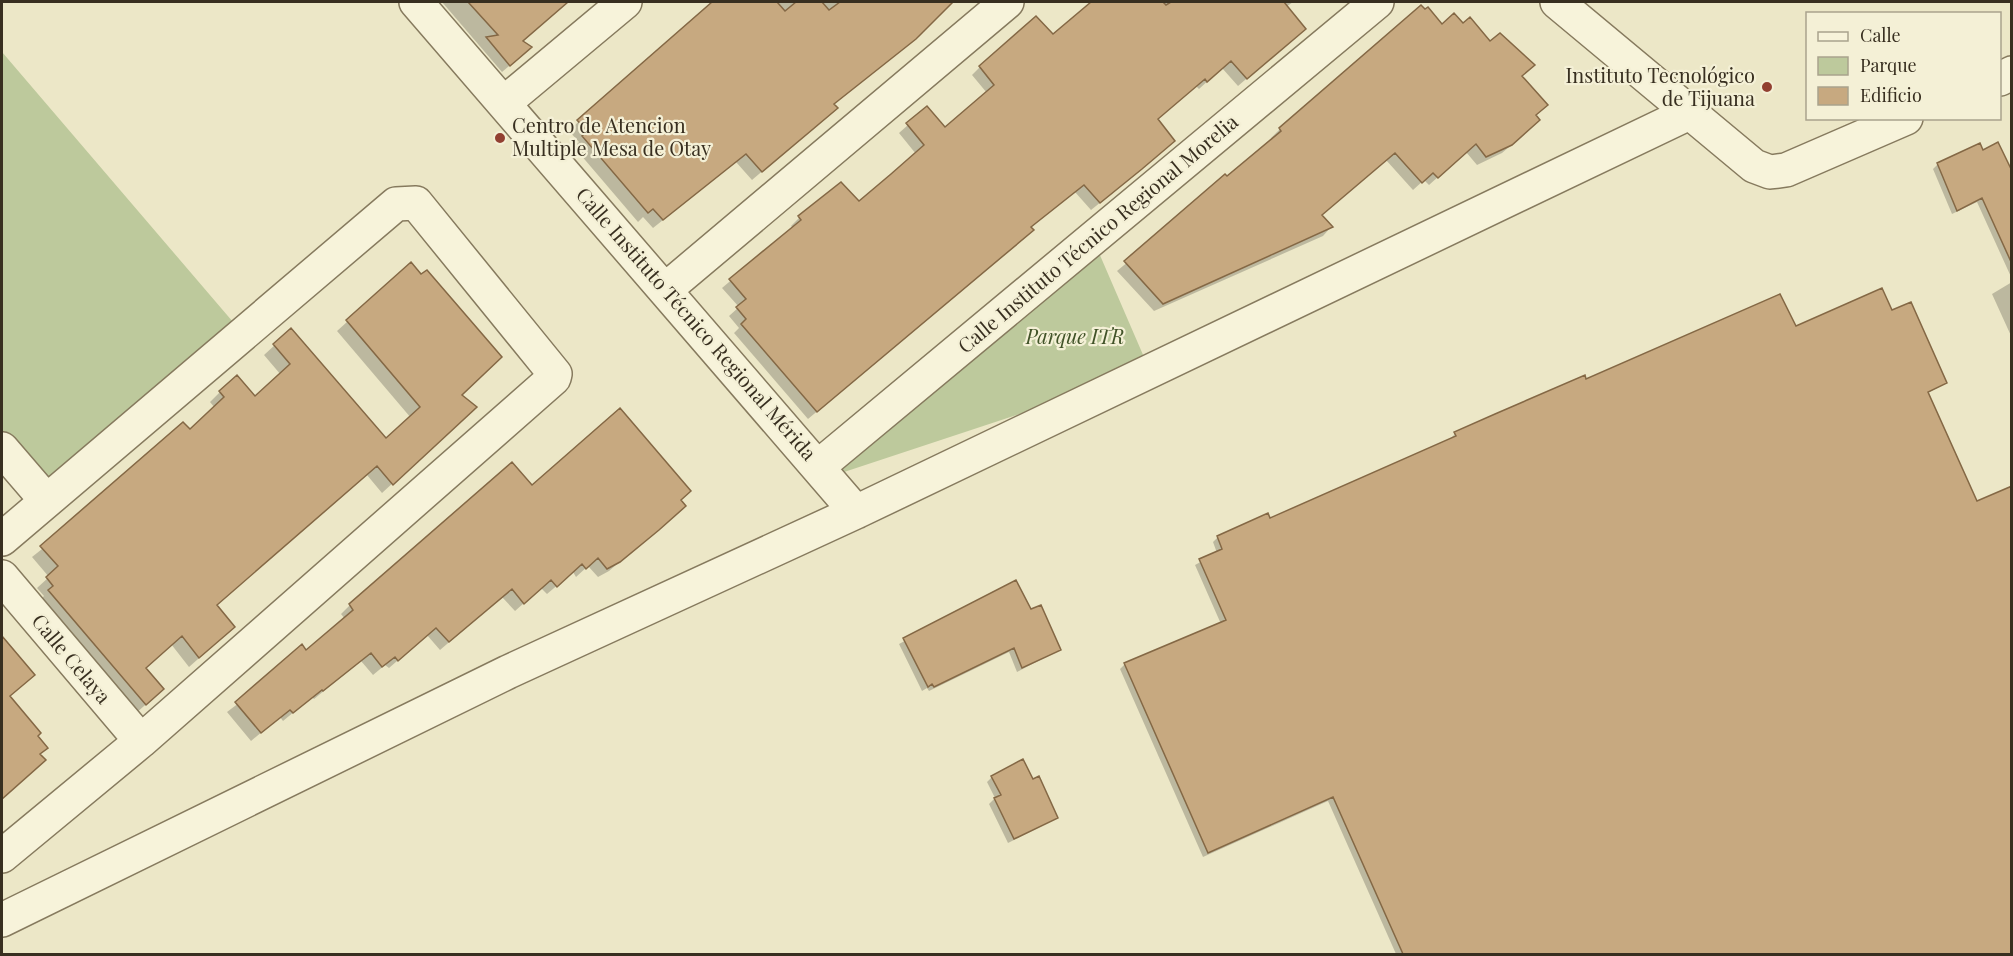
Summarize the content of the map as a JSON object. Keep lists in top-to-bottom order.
{
  "streets": {
    "street": ["Calle Instituto Técnico Regional Morelia", "Calle Instituto Técnico Regional Mérida", "Calle Celaya"]
  },
  "crossings": [
    ["Calle Instituto Técnico Regional Morelia", "Calle Instituto Técnico Regional Mérida"]
  ],
  "parks": ["Parque ITR"],
  "places": ["Instituto Tecnológico de Tijuana", "Centro de Atencion Multiple Mesa de Otay"],
  "legend": ["Calle", "Parque", "Edificio"]
}
